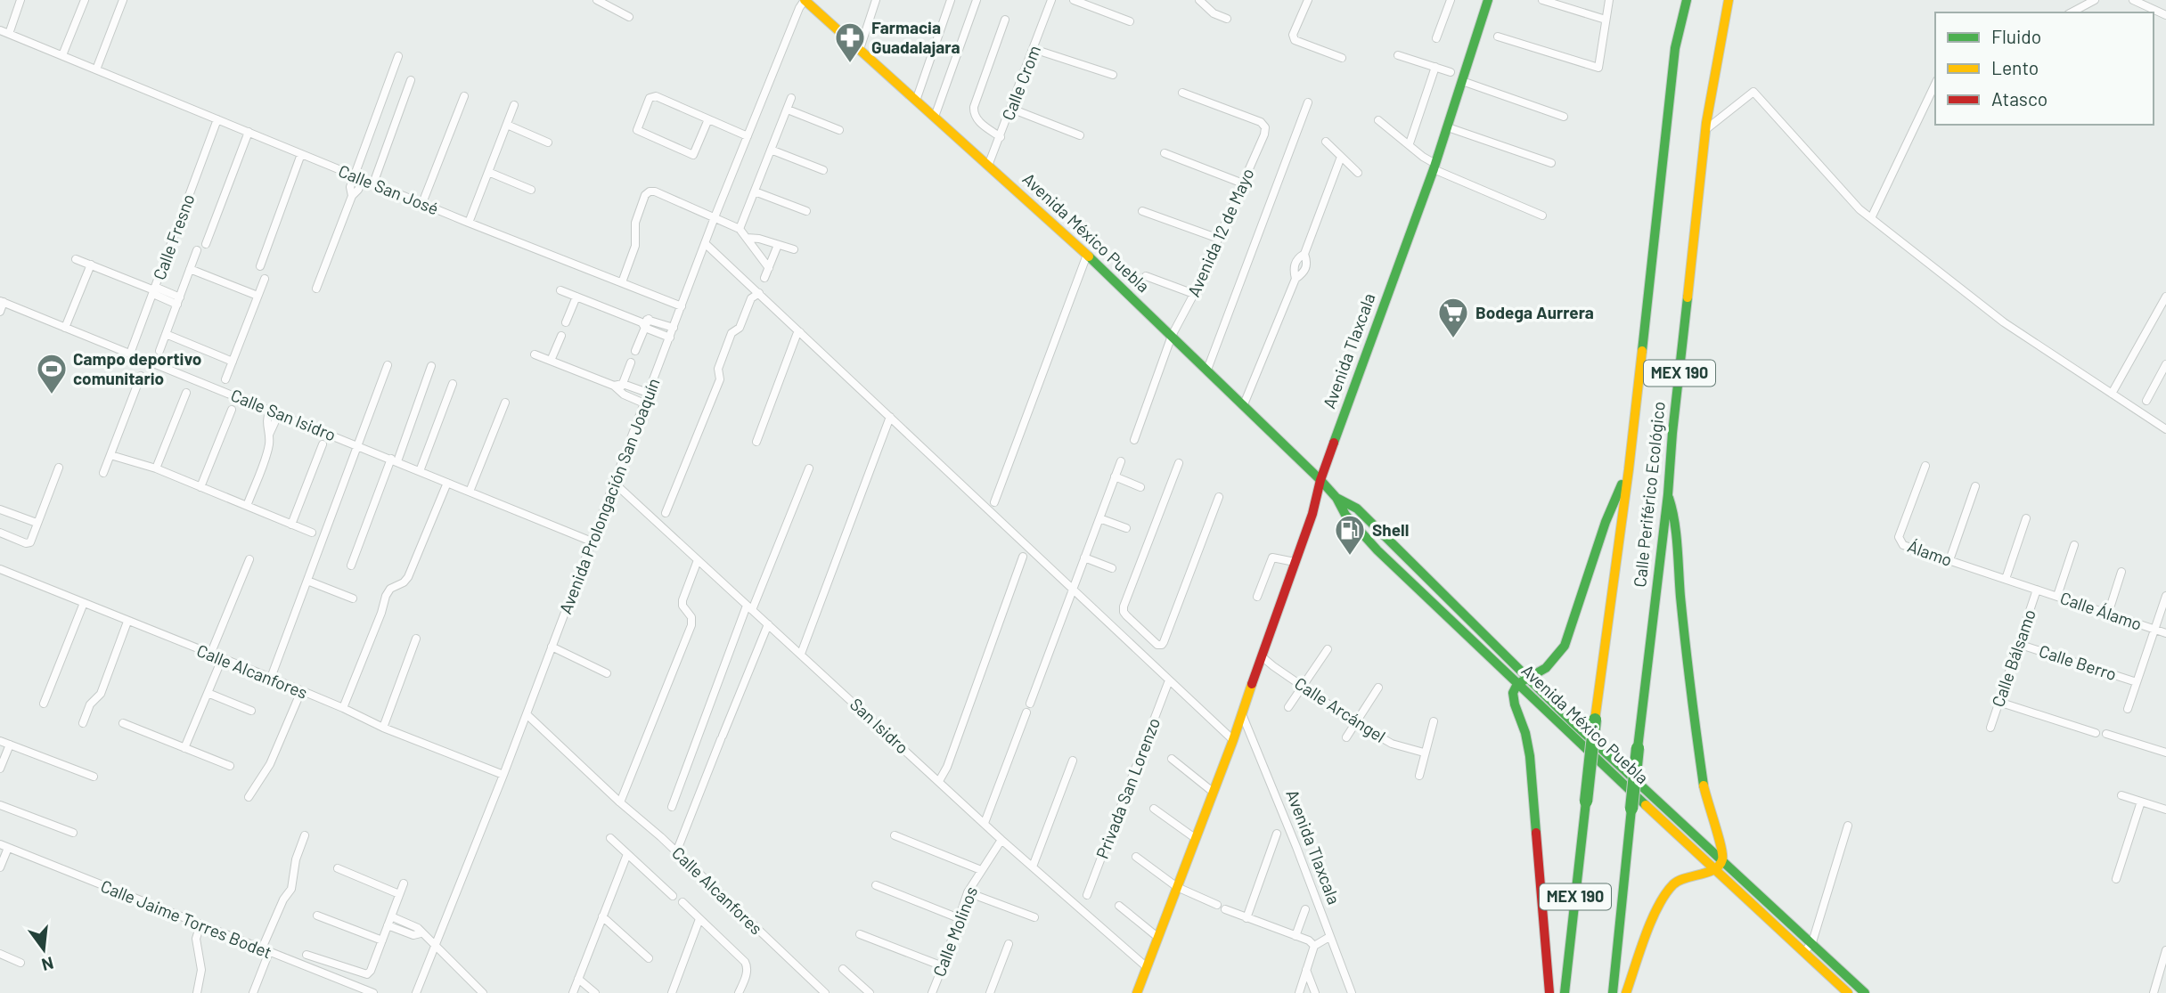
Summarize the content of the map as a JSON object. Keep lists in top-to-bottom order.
{
  "streets": {
    "main road": [
      "Avenida México Puebla",
      "Avenida Tlaxcala",
      "MEX 190",
      "Calle Periférico Ecológico"
    ],
    "street": [
      "Calle Crom",
      "Calle San José",
      "Avenida 12 de Mayo",
      "Calle Fresno",
      "Calle San Isidro",
      "Avenida Prolongación San Joaquín",
      "Álamo",
      "Calle Álamo",
      "Calle Bálsamo",
      "Calle Berro",
      "Calle Alcanfores",
      "Calle Arcángel",
      "San Isidro",
      "Privada San Lorenzo",
      "Calle Jaime Torres Bodet",
      "Calle Molinos"
    ]
  },
  "crossings": [
    ["Calle Crom", "Avenida México Puebla"],
    ["Calle San José", "Calle Fresno"],
    ["Calle San José", "Avenida Prolongación San Joaquín"],
    ["Avenida México Puebla", "Avenida 12 de Mayo"],
    ["Avenida México Puebla", "Avenida Tlaxcala"],
    ["Avenida México Puebla", "Avenida Prolongación San Joaquín"],
    ["Calle Fresno", "Calle San Isidro"],
    ["Avenida Tlaxcala", "Calle Arcángel"],
    ["Avenida Tlaxcala", "San Isidro"],
    ["Calle San Isidro", "Avenida Prolongación San Joaquín"],
    ["Calle San Isidro", "Calle Alcanfores"],
    ["Avenida Prolongación San Joaquín", "Calle Alcanfores"],
    ["Avenida Prolongación San Joaquín", "San Isidro"],
    ["Álamo", "Calle Álamo"],
    ["Álamo", "Calle Bálsamo"],
    ["Calle Álamo", "Calle Bálsamo"],
    ["Calle Bálsamo", "Calle Berro"],
    ["San Isidro", "Calle Molinos"]
  ],
  "places": {
    "pharmacy": ["Farmacia Guadalajara"],
    "supermarket": ["Bodega Aurrera"],
    "sports": ["Campo deportivo comunitario"],
    "fuel station": ["Shell"]
  },
  "legend": ["Fluido", "Lento", "Atasco"],
  "north": "bottom"
}
